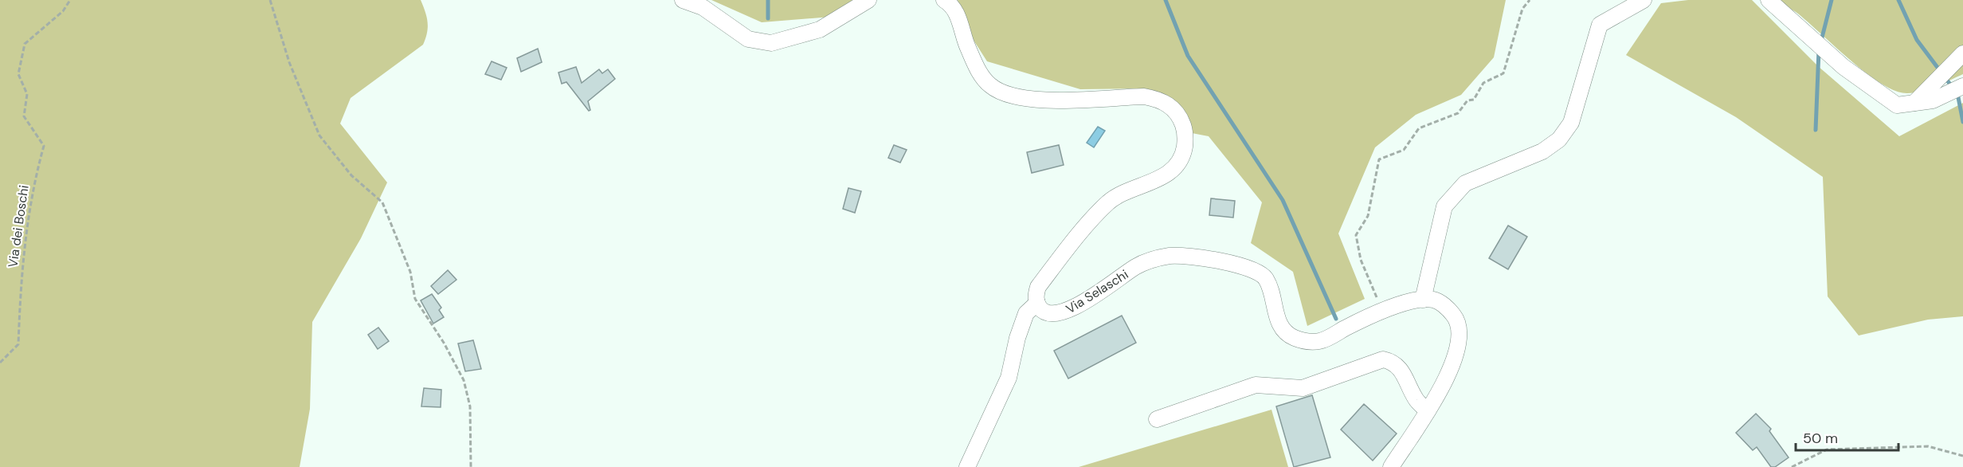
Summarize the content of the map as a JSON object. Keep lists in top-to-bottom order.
{
  "streets": {
    "street": ["Via Selaschi"],
    "path": ["Via dei Boschi"]
  },
  "scale_bar": "50 m"
}
